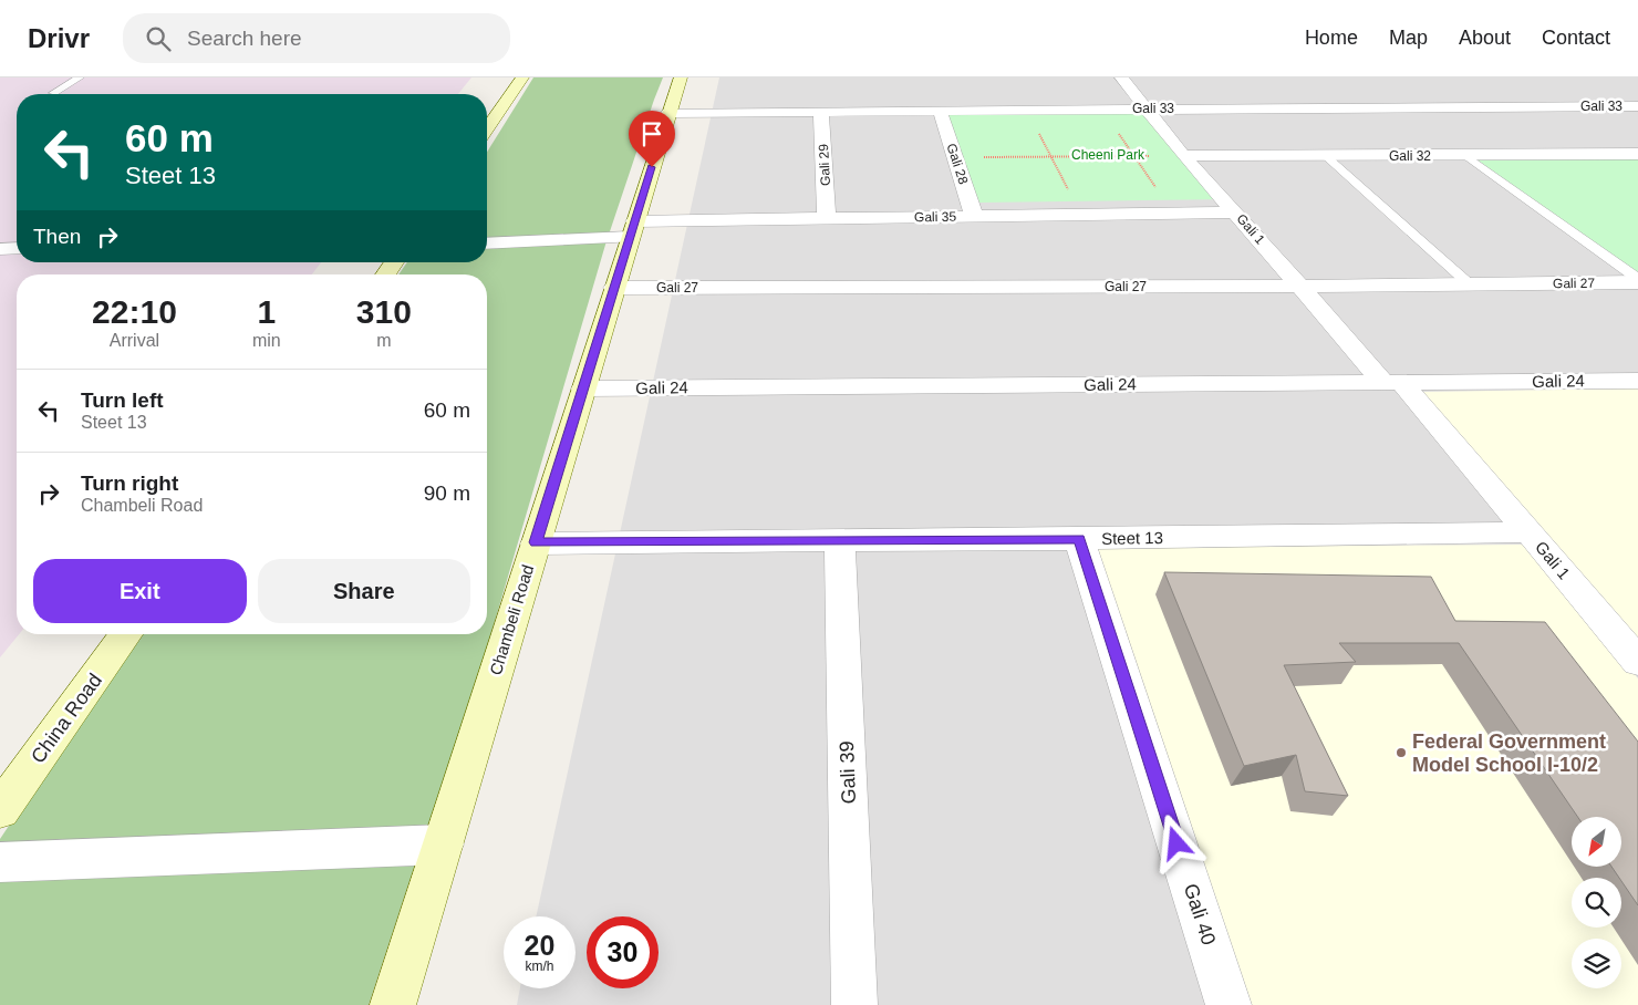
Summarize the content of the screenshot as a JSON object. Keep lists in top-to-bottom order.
{
  "streets": {
    "street": [
      "Gali 33",
      "Gali 32",
      "Gali 28",
      "Gali 29",
      "Gali 35",
      "Gali 1",
      "Gali 27",
      "Gali 24",
      "Steet 13",
      "Chambeli Road",
      "China Road",
      "Gali 39",
      "Gali 40"
    ]
  },
  "crossings": [
    ["Gali 33", "Gali 28"],
    ["Gali 33", "Gali 29"],
    ["Gali 33", "Gali 1"],
    ["Gali 33", "Chambeli Road"],
    ["Gali 32", "Gali 1"],
    ["Gali 28", "Gali 35"],
    ["Gali 29", "Gali 35"],
    ["Gali 35", "Gali 1"],
    ["Gali 35", "Chambeli Road"],
    ["Gali 1", "Gali 27"],
    ["Gali 1", "Gali 24"],
    ["Gali 1", "Steet 13"],
    ["Gali 27", "Chambeli Road"],
    ["Gali 24", "Chambeli Road"],
    ["Steet 13", "Chambeli Road"],
    ["Steet 13", "Gali 39"],
    ["Steet 13", "Gali 40"]
  ],
  "parks": ["Cheeni Park"],
  "places": ["Federal Government Model School I-10/2"],
  "north": "bottom left",
  "page": {
    "header": "Drivr",
    "search": "Search here",
    "nav": [
      "Home",
      "Map",
      "About",
      "Contact"
    ],
    "turn": ["60 m", "Steet 13"],
    "then": "Then",
    "eta": [
      "22:10",
      "Arrival",
      "1",
      "min",
      "310",
      "m"
    ],
    "list": [
      {
        "name": "Turn left",
        "note": "Steet 13",
        "value": "60 m"
      },
      {
        "name": "Turn right",
        "note": "Chambeli Road",
        "value": "90 m"
      }
    ],
    "buttons": ["Exit", "Share"],
    "speed": "20 km/h",
    "limit": "30"
  }
}
